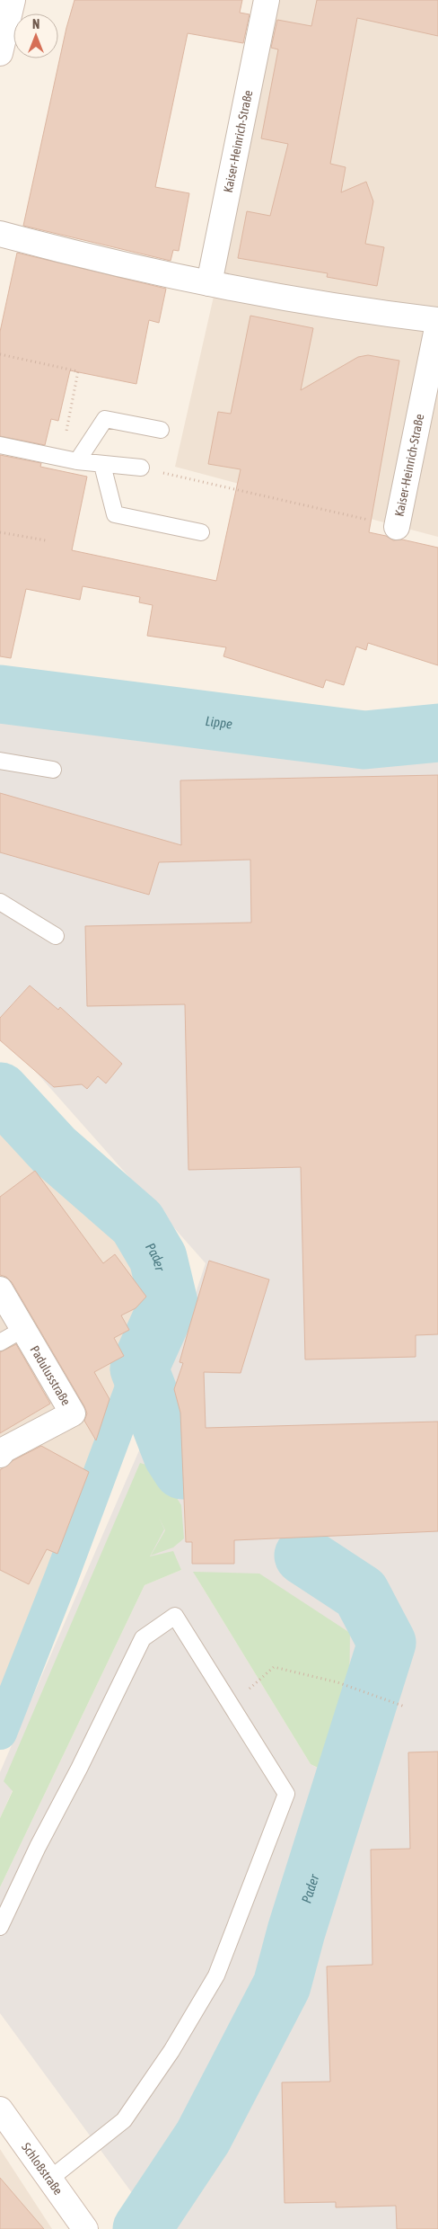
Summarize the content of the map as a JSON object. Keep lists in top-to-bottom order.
{
  "streets": {
    "street": ["Kaiser-Heinrich-Straße", "Padulusstraße", "Schloßstraße"]
  },
  "water": ["Lippe", "Pader"],
  "north": "top"
}
